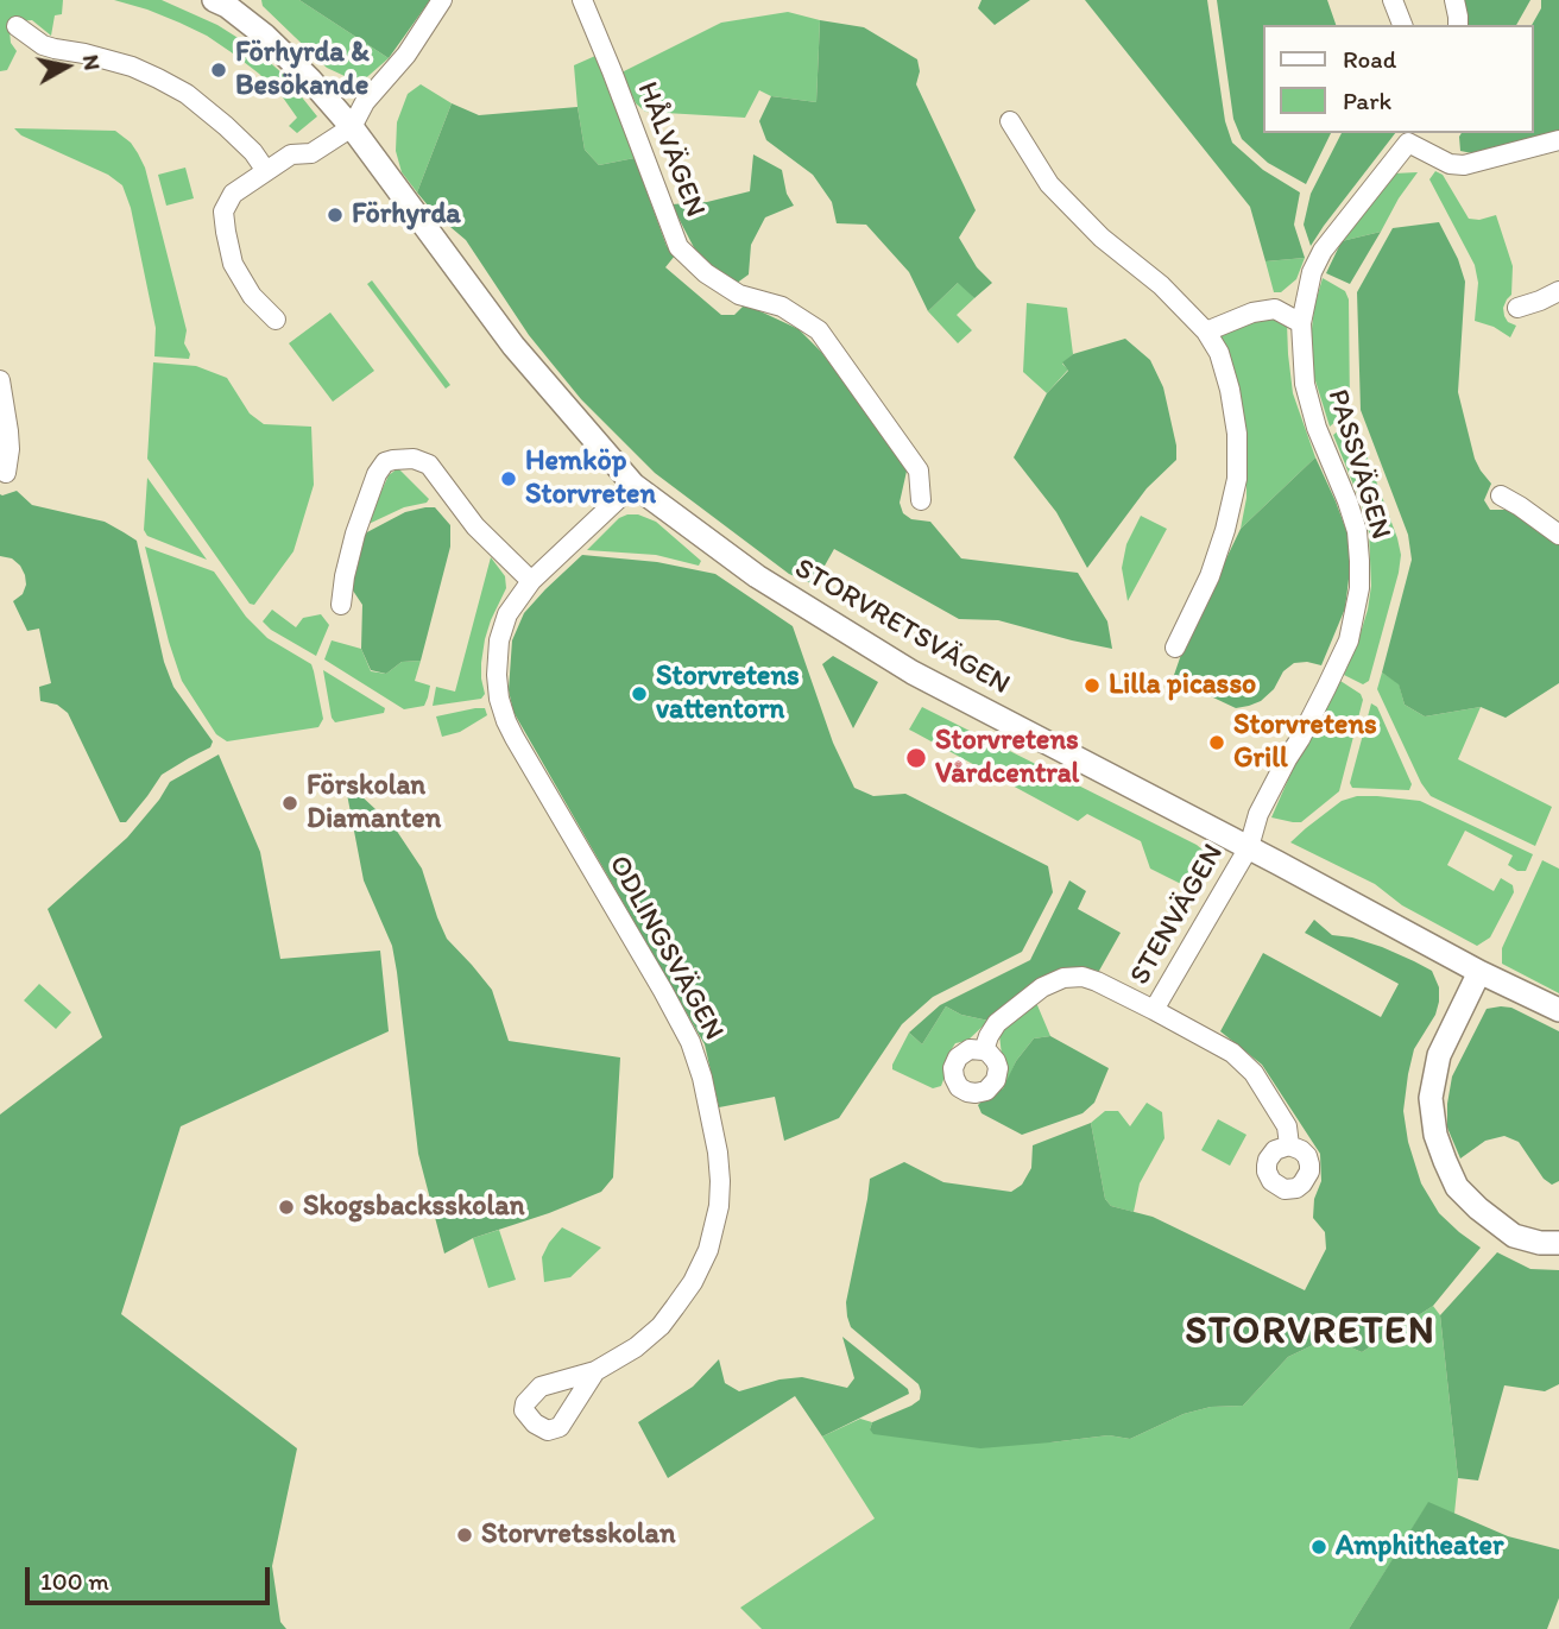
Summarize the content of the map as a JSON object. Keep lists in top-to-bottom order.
{
  "streets": {
    "street": [
      "HÅLVÄGEN",
      "PASSVÄGEN",
      "STORVRETSVÄGEN",
      "STENVÄGEN",
      "ODLINGSVÄGEN"
    ]
  },
  "crossings": [
    ["PASSVÄGEN", "STORVRETSVÄGEN"],
    ["PASSVÄGEN", "STENVÄGEN"],
    ["STORVRETSVÄGEN", "STENVÄGEN"],
    ["STORVRETSVÄGEN", "ODLINGSVÄGEN"]
  ],
  "districts": ["STORVRETEN"],
  "places": [
    "Förhyrda & Besökande",
    "Förhyrda",
    "Hemköp Storvreten",
    "Lilla picasso",
    "Storvretens vattentorn",
    "Storvretens Grill",
    "Storvretens Vårdcentral",
    "Förskolan Diamanten",
    "Skogsbacksskolan",
    "Storvretsskolan",
    "Amphitheater"
  ],
  "legend": ["Road", "Park"],
  "scale_bar": "100 m",
  "north": "right"
}
